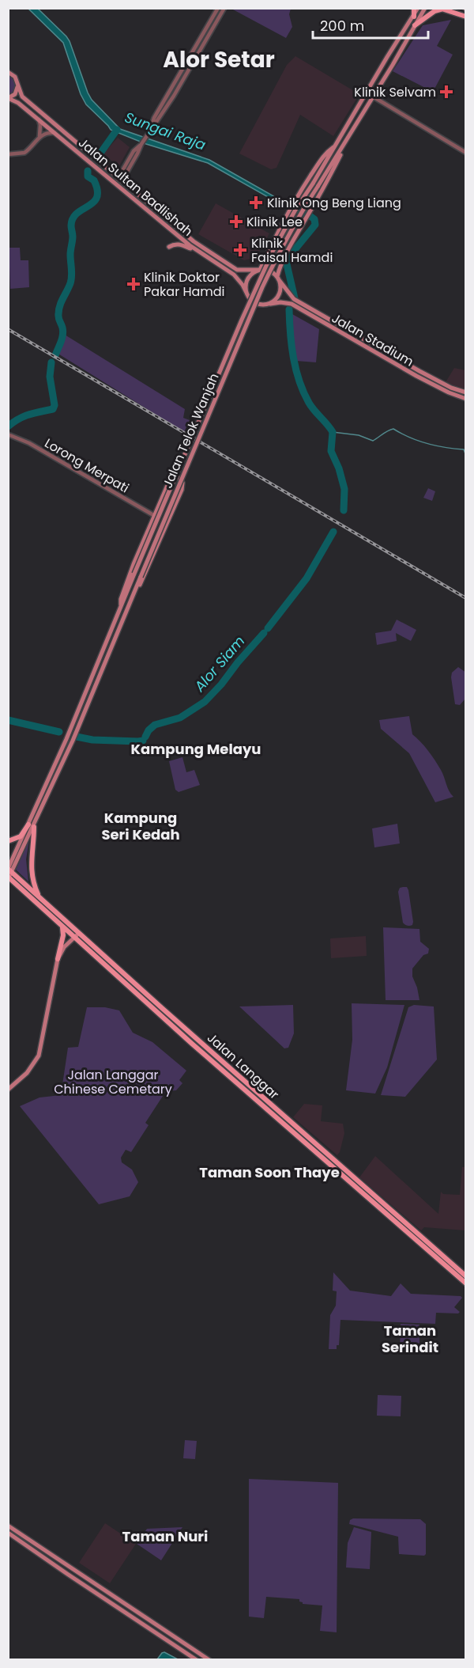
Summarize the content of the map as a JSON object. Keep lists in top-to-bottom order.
{
  "streets": {
    "main road": [
      "Jalan Sultan Badlishah",
      "Jalan Stadium",
      "Jalan Telok Wanjah",
      "Jalan Langgar"
    ],
    "street": ["Lorong Merpati"]
  },
  "crossings": [
    ["Jalan Sultan Badlishah", "Jalan Stadium"],
    ["Jalan Telok Wanjah", "Jalan Langgar"]
  ],
  "districts": [
    "Alor Setar",
    "Kampung Melayu",
    "Kampung Seri Kedah",
    "Taman Soon Thaye",
    "Taman Serindit",
    "Taman Nuri"
  ],
  "water": ["Sungai Raja", "Alor Siam"],
  "parks": ["Jalan Langgar Chinese Cemetary"],
  "places": {
    "health": [
      "Klinik Selvam",
      "Klinik Ong Beng Liang",
      "Klinik Lee",
      "Klinik Faisal Hamdi",
      "Klinik Doktor Pakar Hamdi"
    ]
  },
  "scale_bar": "200 m"
}
